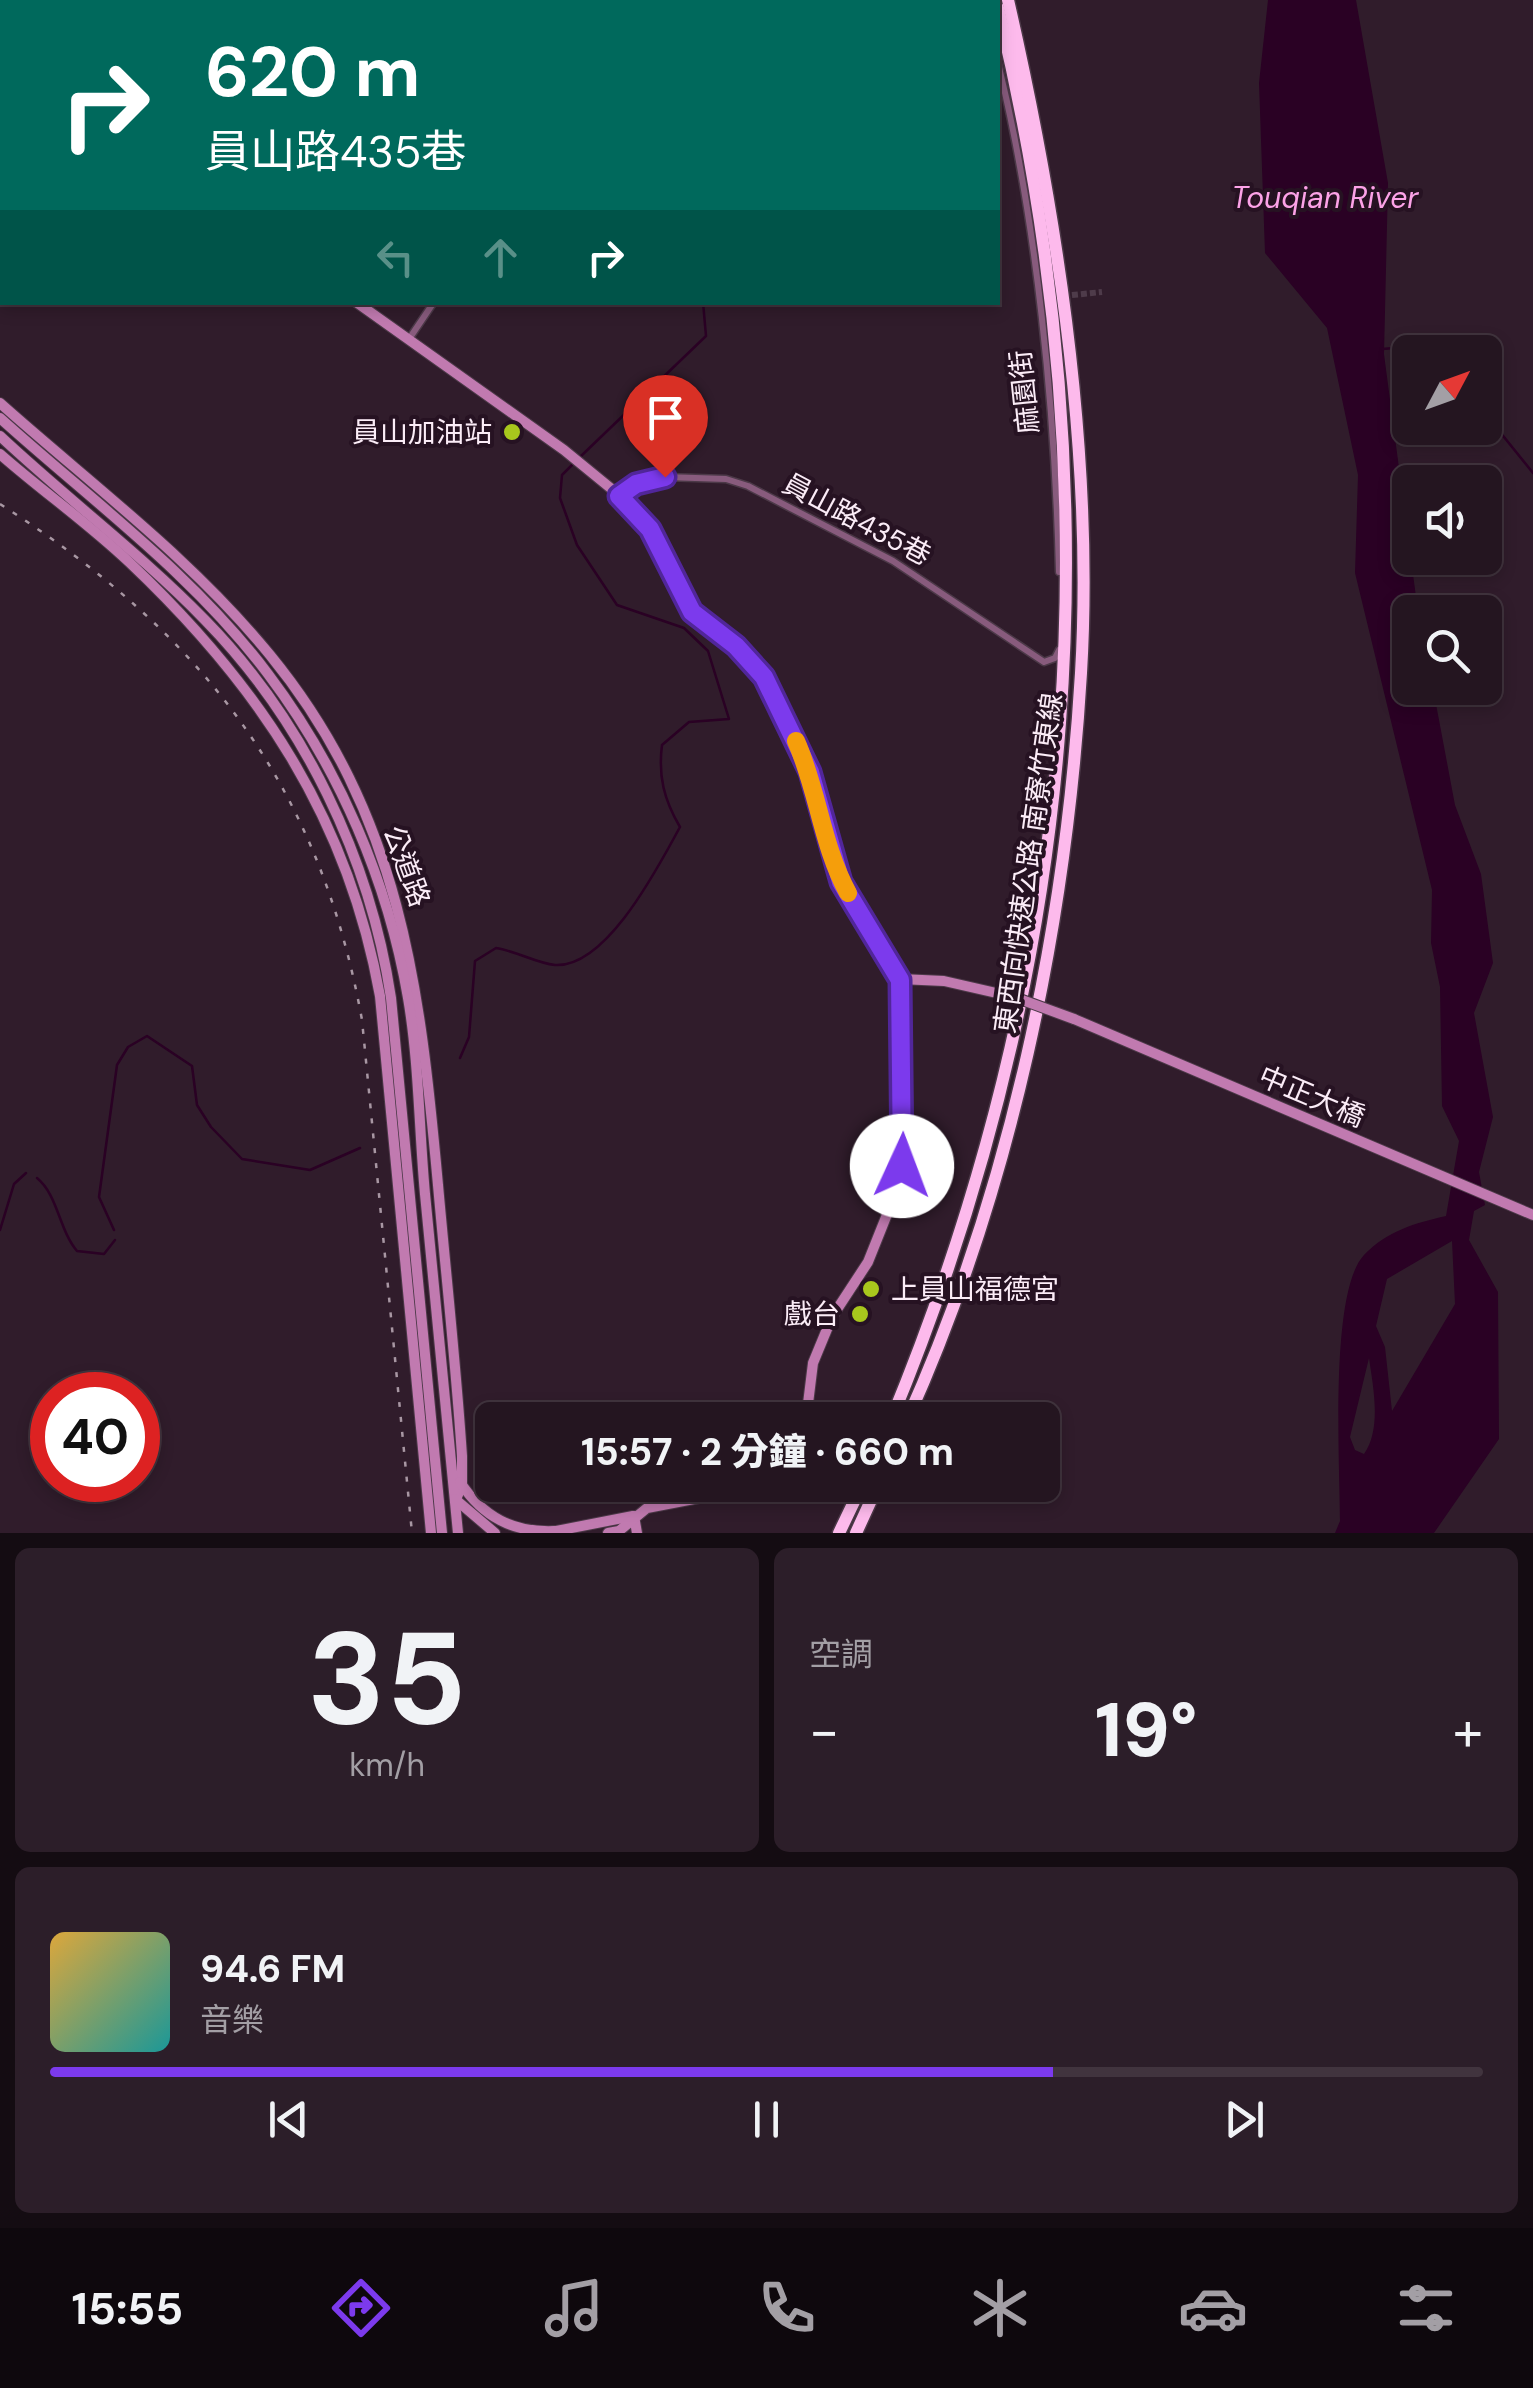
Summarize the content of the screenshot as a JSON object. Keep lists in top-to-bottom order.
{
  "streets": {
    "highway": ["東西向快速公路 南寮竹東線"],
    "street": [
      "麻園街",
      "員山路435巷",
      "公道路",
      "中正大橋"
    ]
  },
  "crossings": [
    ["麻園街", "員山路435巷"]
  ],
  "water": ["Touqian River"],
  "places": ["員山加油站", "上員山福德宮", "戲台"],
  "north": "top right",
  "page": {
    "turn": ["620 m", "員山路435巷"],
    "limit": "40",
    "trip": "15:57 · 2 分鐘 · 660 m",
    "tile": [
      ["35", "km/h"],
      "空調"
    ],
    "heat": ["−", "19°", "+"],
    "song": ["94.6 FM", "音樂"],
    "tabs": "15:55"
  }
}
